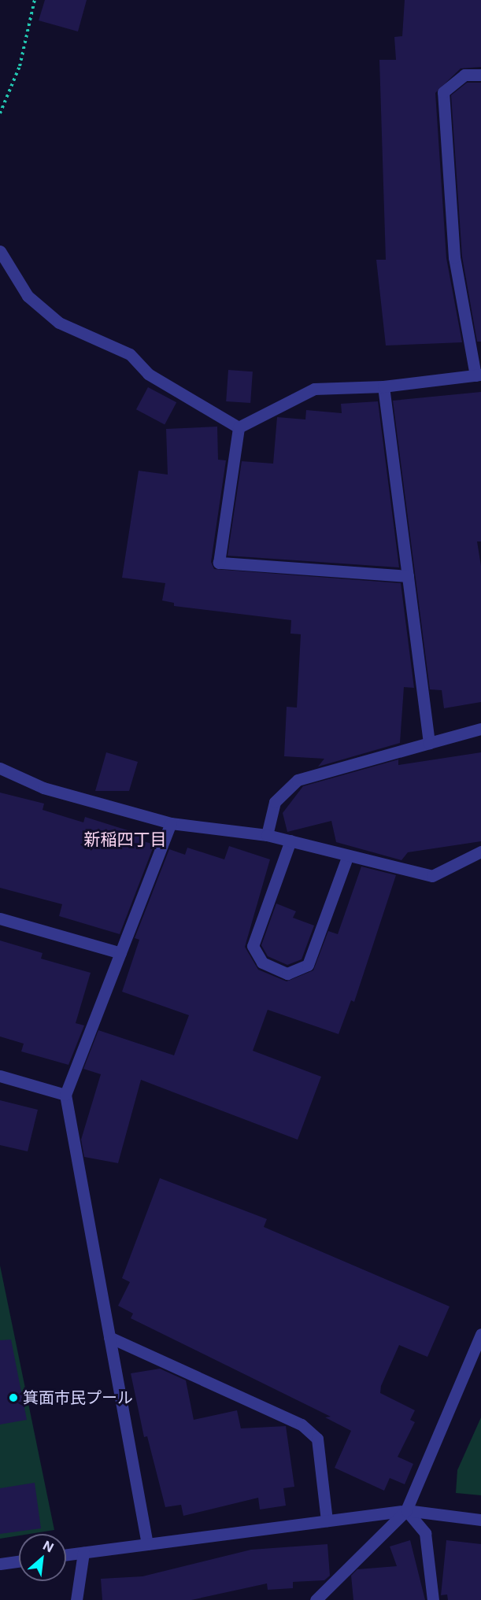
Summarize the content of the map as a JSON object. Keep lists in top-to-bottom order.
{
  "districts": ["新稲四丁目"],
  "places": ["箕面市民プール"],
  "north": "top right"
}
